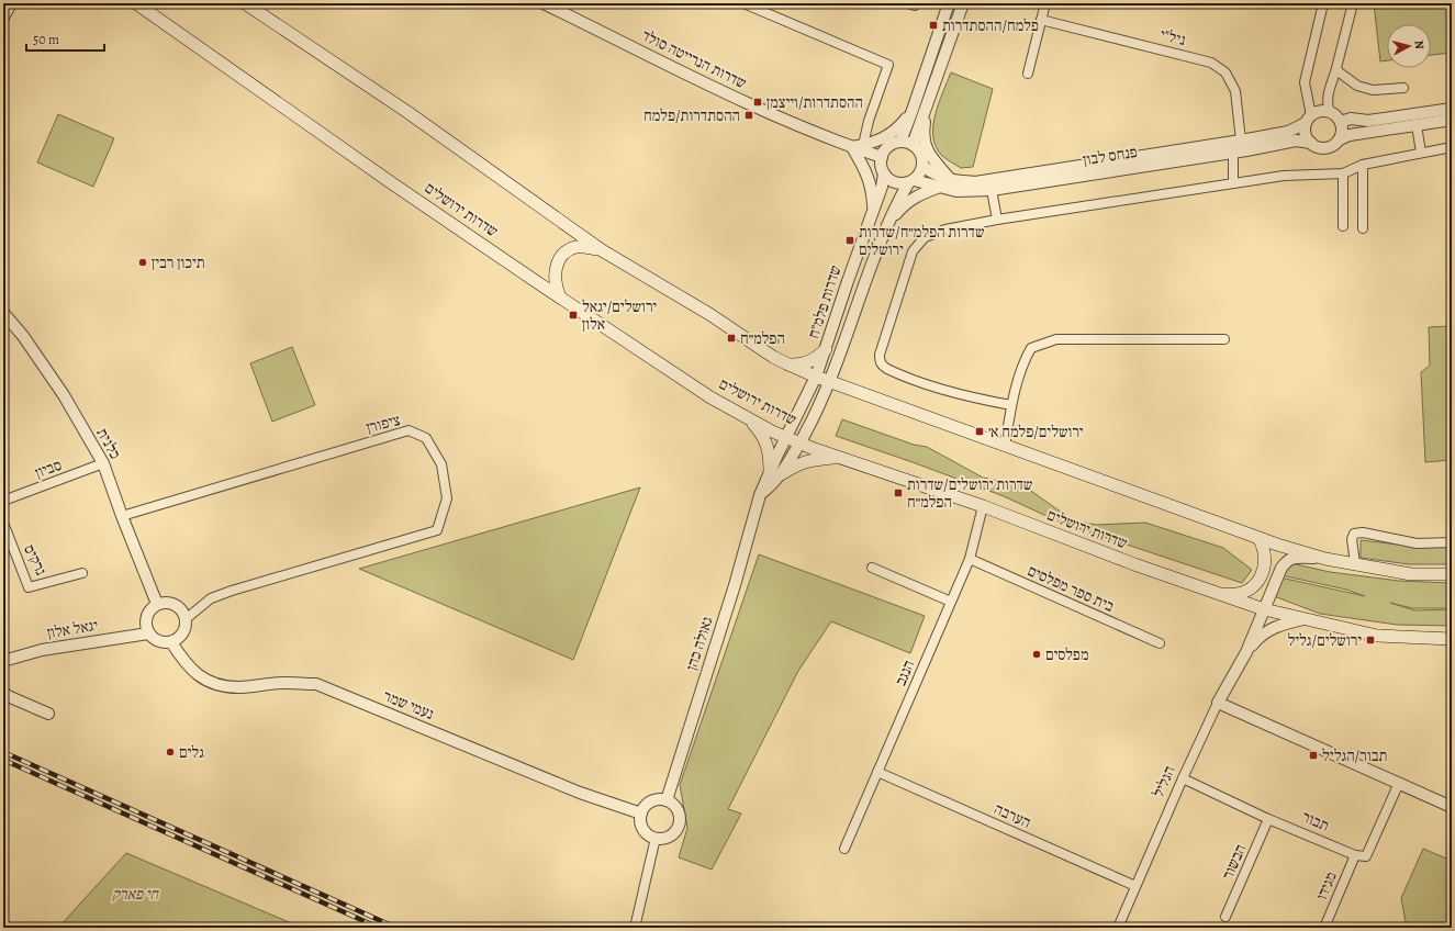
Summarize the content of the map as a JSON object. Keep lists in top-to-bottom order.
{
  "streets": {
    "main road": ["שדרות ירושלים"],
    "street": [
      "ניל\"י",
      "שדרות הנרייטה סולד",
      "פנחס לבון",
      "שדרות פלמ\"ח",
      "ציפורן",
      "כלנית",
      "סביון",
      "נרקיס",
      "בית ספר מפלסים",
      "יגאל אלון",
      "גאולה כהן",
      "הנגב",
      "נעמי שמר",
      "הגליל",
      "הערבה",
      "תבור",
      "הבשור",
      "מגידו"
    ]
  },
  "crossings": [
    ["ניל\"י", "פנחס לבון"],
    ["שדרות הנרייטה סולד", "פנחס לבון"],
    ["שדרות הנרייטה סולד", "שדרות פלמ\"ח"],
    ["פנחס לבון", "שדרות פלמ\"ח"],
    ["שדרות ירושלים", "שדרות פלמ\"ח"],
    ["שדרות ירושלים", "גאולה כהן"],
    ["שדרות ירושלים", "הנגב"],
    ["שדרות ירושלים", "הגליל"],
    ["שדרות פלמ\"ח", "גאולה כהן"],
    ["ציפורן", "כלנית"],
    ["ציפורן", "יגאל אלון"],
    ["ציפורן", "נעמי שמר"],
    ["כלנית", "סביון"],
    ["כלנית", "יגאל אלון"],
    ["כלנית", "נעמי שמר"],
    ["בית ספר מפלסים", "הנגב"],
    ["יגאל אלון", "נעמי שמר"],
    ["גאולה כהן", "נעמי שמר"],
    ["הנגב", "הערבה"],
    ["הגליל", "הערבה"],
    ["הגליל", "תבור"],
    ["תבור", "הבשור"],
    ["תבור", "מגידו"]
  ],
  "parks": ["חי פארק"],
  "places": {
    "transit": [
      "פלמח/ההסתדרות",
      "ההסתדרות/וייצמן",
      "ההסתדרות/פלמח",
      "שדרות הפלמ״ח/שדרות ירושלים",
      "ירושלים/יגאל אלון",
      "הפלמ״ח",
      "ירושלים/פלמח א׳",
      "שדרות ירושלים/שדרות הפלמ״ח",
      "ירושלים/גליל",
      "תבור/הגליל"
    ],
    "other": ["תיכון רבין", "מפלסים", "גלים"]
  },
  "scale_bar": "50 m",
  "north": "right"
}
